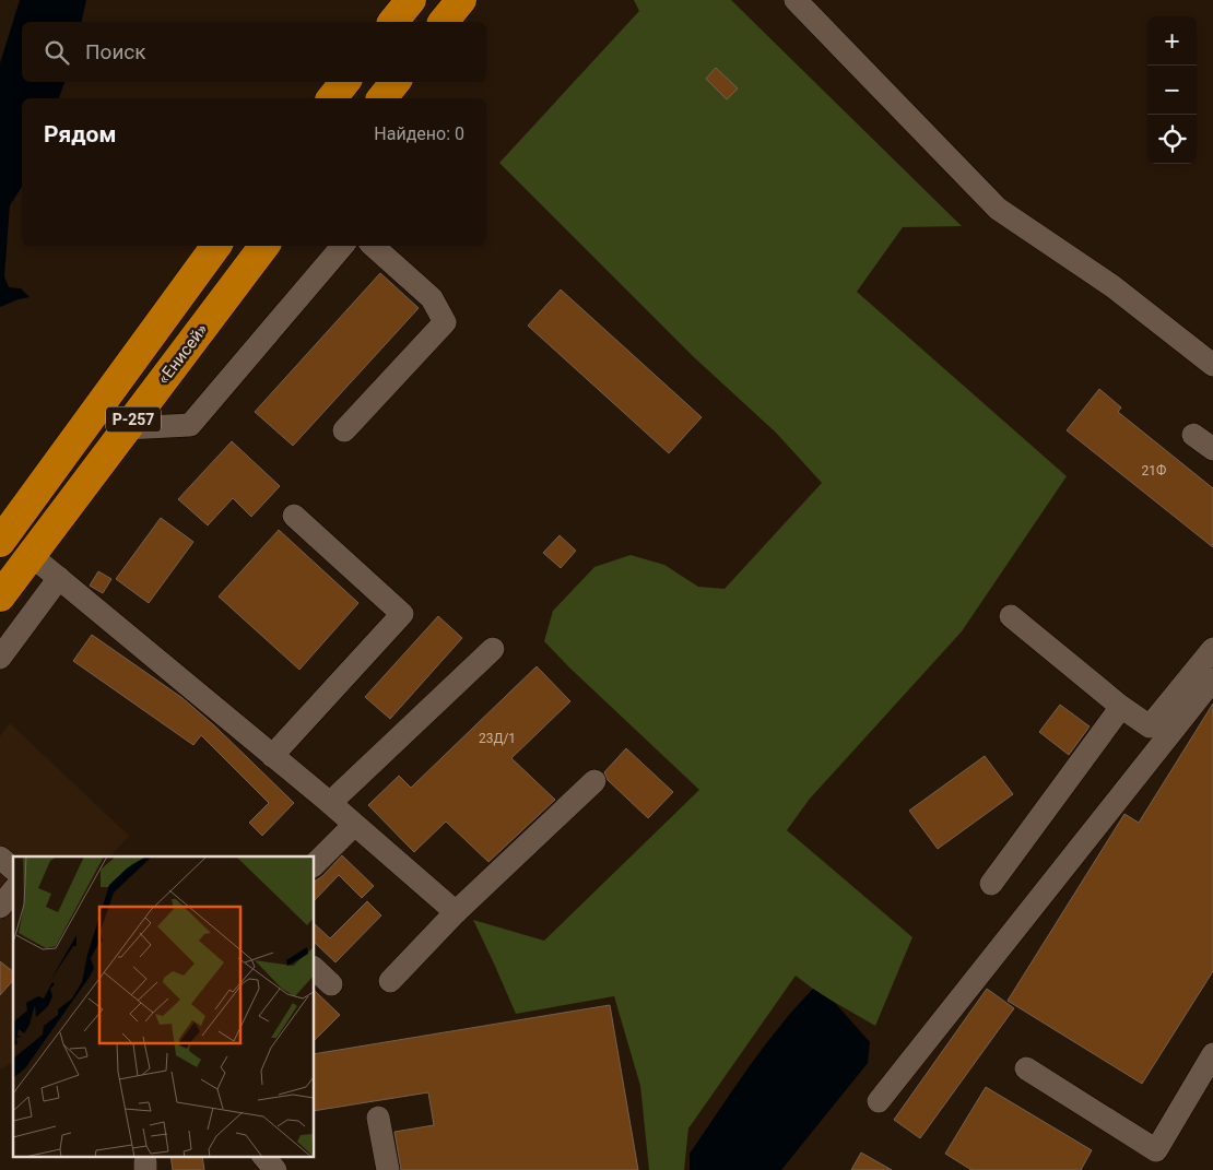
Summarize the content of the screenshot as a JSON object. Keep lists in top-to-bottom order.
{
  "streets": {
    "highway": ["«Енисей»", "Р-257"]
  },
  "house_numbers": ["21Ф", "23Д/1"],
  "page": {
    "map_buttons": ["+", "−"],
    "search": "Поиск",
    "heading": ["Рядом", "Найдено: 0"]
  }
}
